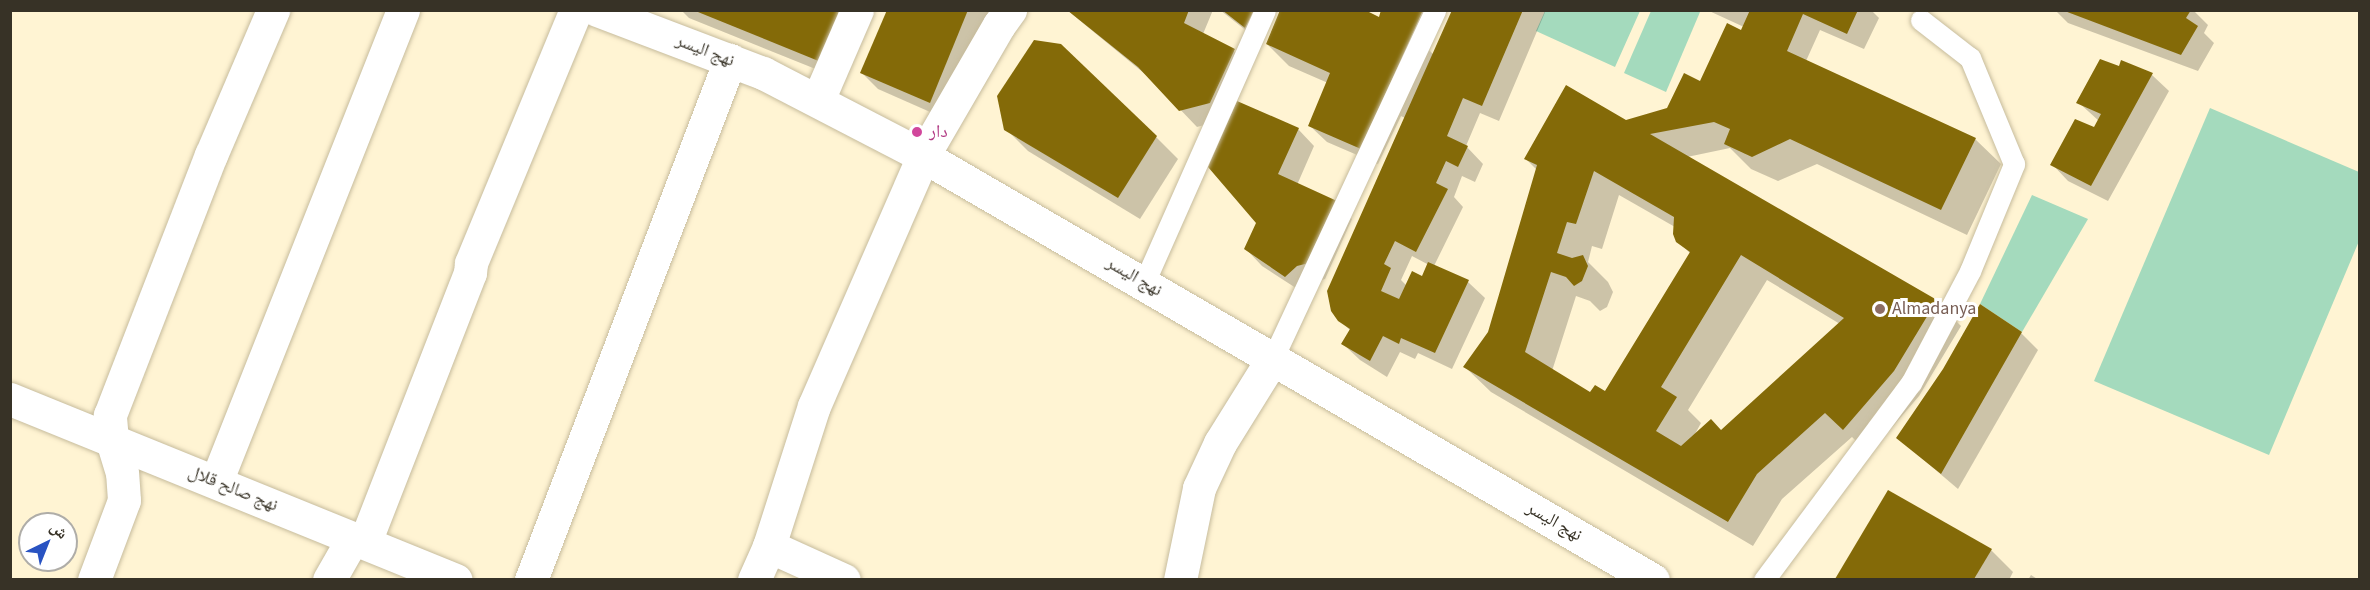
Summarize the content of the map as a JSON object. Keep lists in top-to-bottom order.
{
  "streets": {
    "street": ["نهج اليسر", "نهج صالح قلال"]
  },
  "places": ["دار", "Almadanya"],
  "north": "top right"
}
